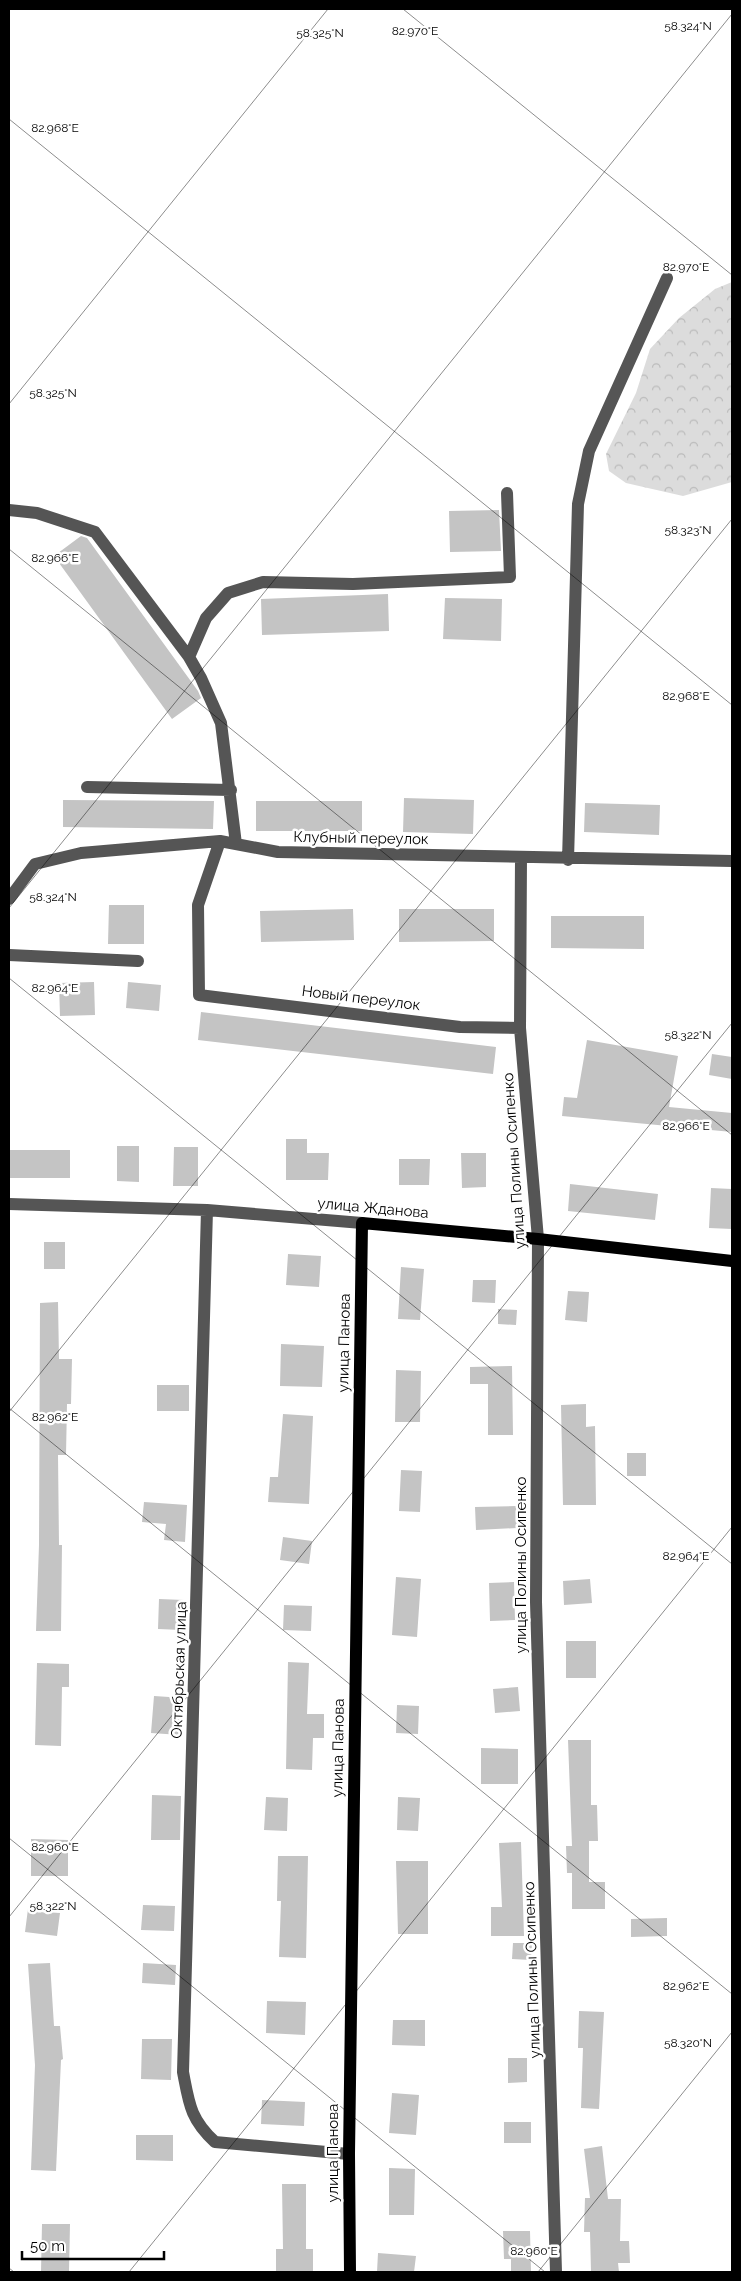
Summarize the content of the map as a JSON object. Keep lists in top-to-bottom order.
{
  "streets": {
    "main road": ["улица Жданова", "улица Панова"],
    "street": [
      "Клубный переулок",
      "Новый переулок",
      "улица Полины Осипенко",
      "Октябрьская улица"
    ]
  },
  "crossings": [
    ["Клубный переулок", "Новый переулок"],
    ["Клубный переулок", "улица Полины Осипенко"],
    ["Новый переулок", "улица Полины Осипенко"],
    ["улица Полины Осипенко", "улица Жданова"],
    ["улица Жданова", "улица Панова"],
    ["улица Жданова", "Октябрьская улица"],
    ["улица Панова", "Октябрьская улица"]
  ],
  "scale_bar": "50 m",
  "coordinates": [
    "58.324°N",
    "82.970°E",
    "58.325°N",
    "82.968°E",
    "58.323°N",
    "82.966°E",
    "82.964°E",
    "58.322°N",
    "82.962°E",
    "82.960°E",
    "58.320°N"
  ]
}
